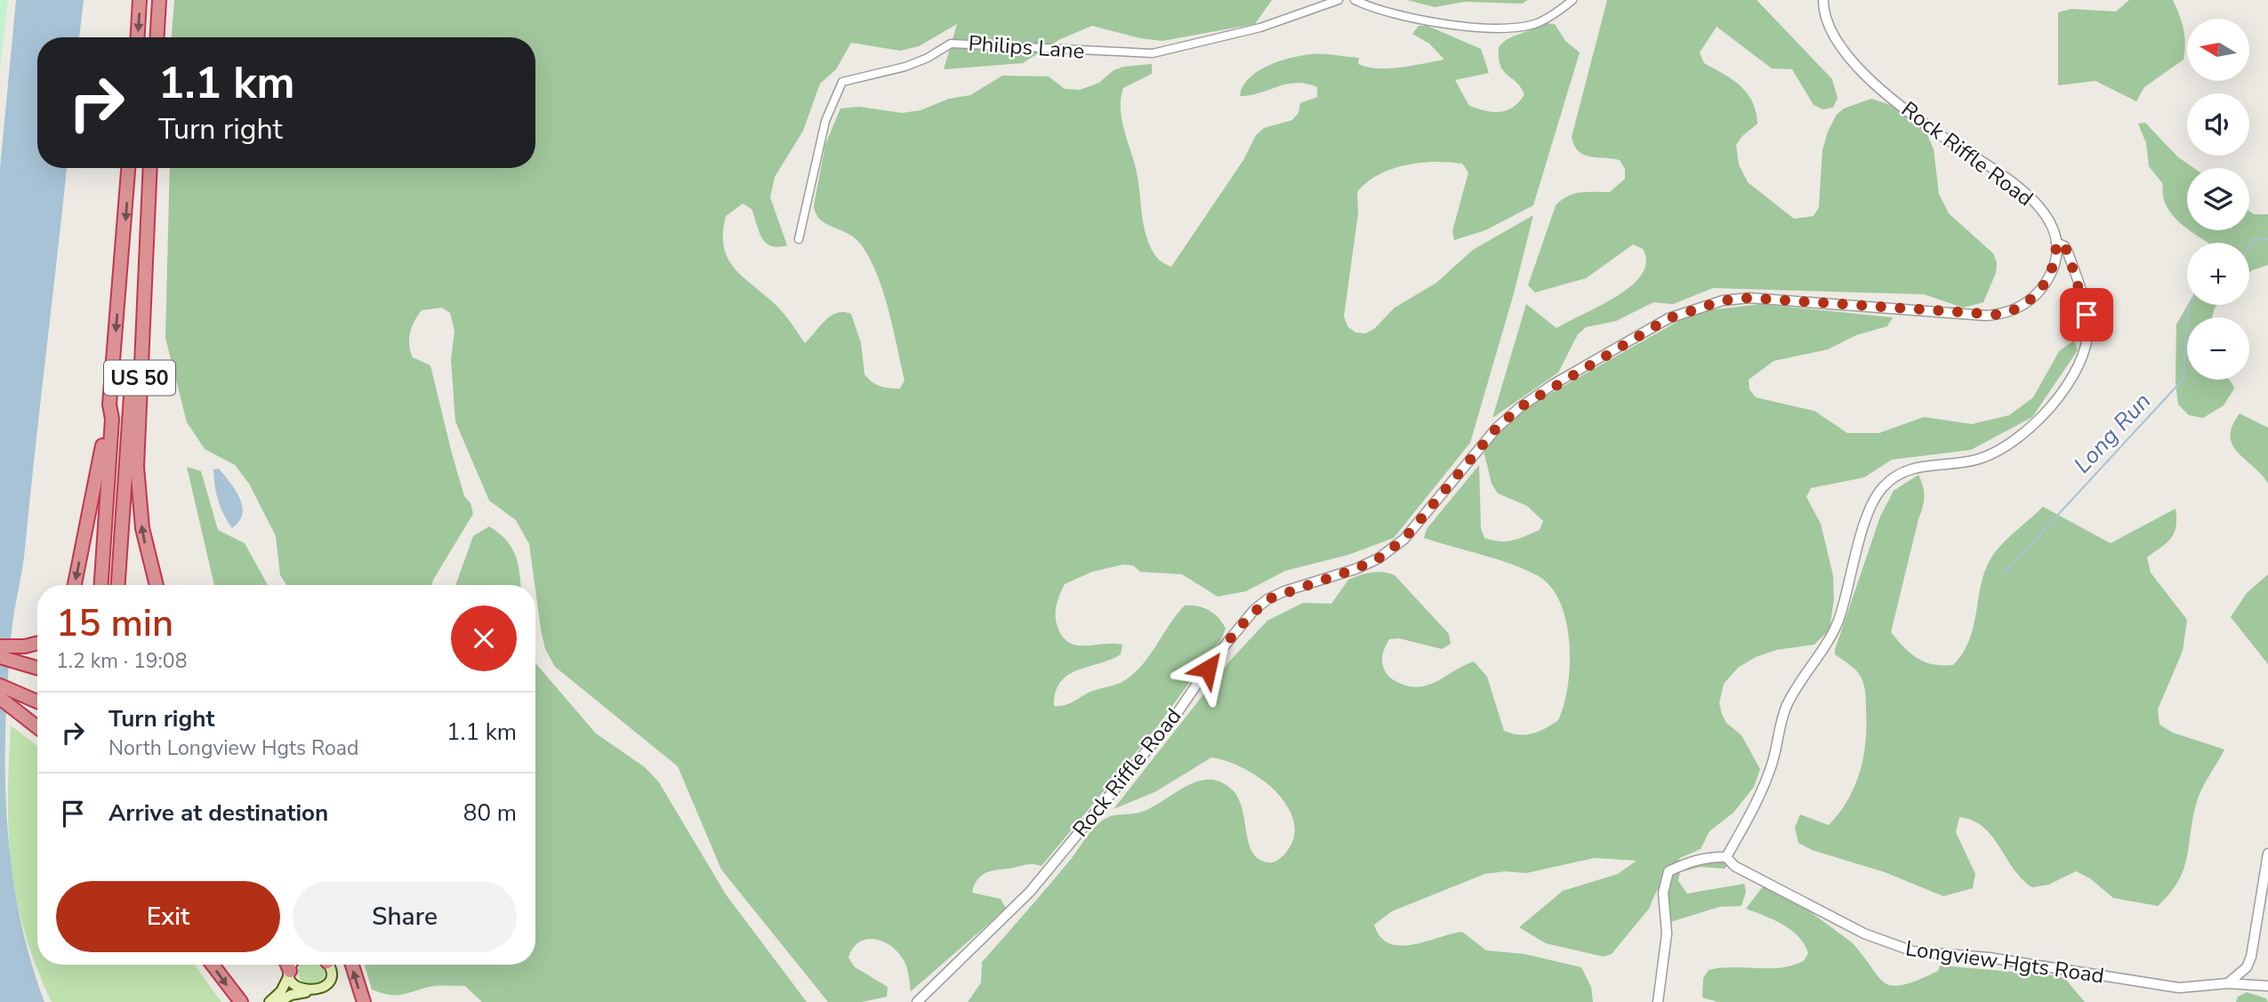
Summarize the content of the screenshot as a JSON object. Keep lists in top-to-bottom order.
{
  "streets": {
    "highway": ["US 50"],
    "street": ["Philips Lane", "Rock Riffle Road", "Longview Hgts Road"]
  },
  "water": ["Long Run"],
  "north": "left",
  "page": {
    "map_buttons": ["+", "−"],
    "turn": ["1.1 km", "Turn right"],
    "heading": ["15 min", "1.2 km · 19:08"],
    "list": [
      {
        "name": "Turn right",
        "note": "North Longview Hgts Road",
        "value": "1.1 km"
      },
      {
        "name": "Arrive at destination",
        "value": "80 m"
      }
    ],
    "buttons": ["Exit", "Share"]
  }
}
